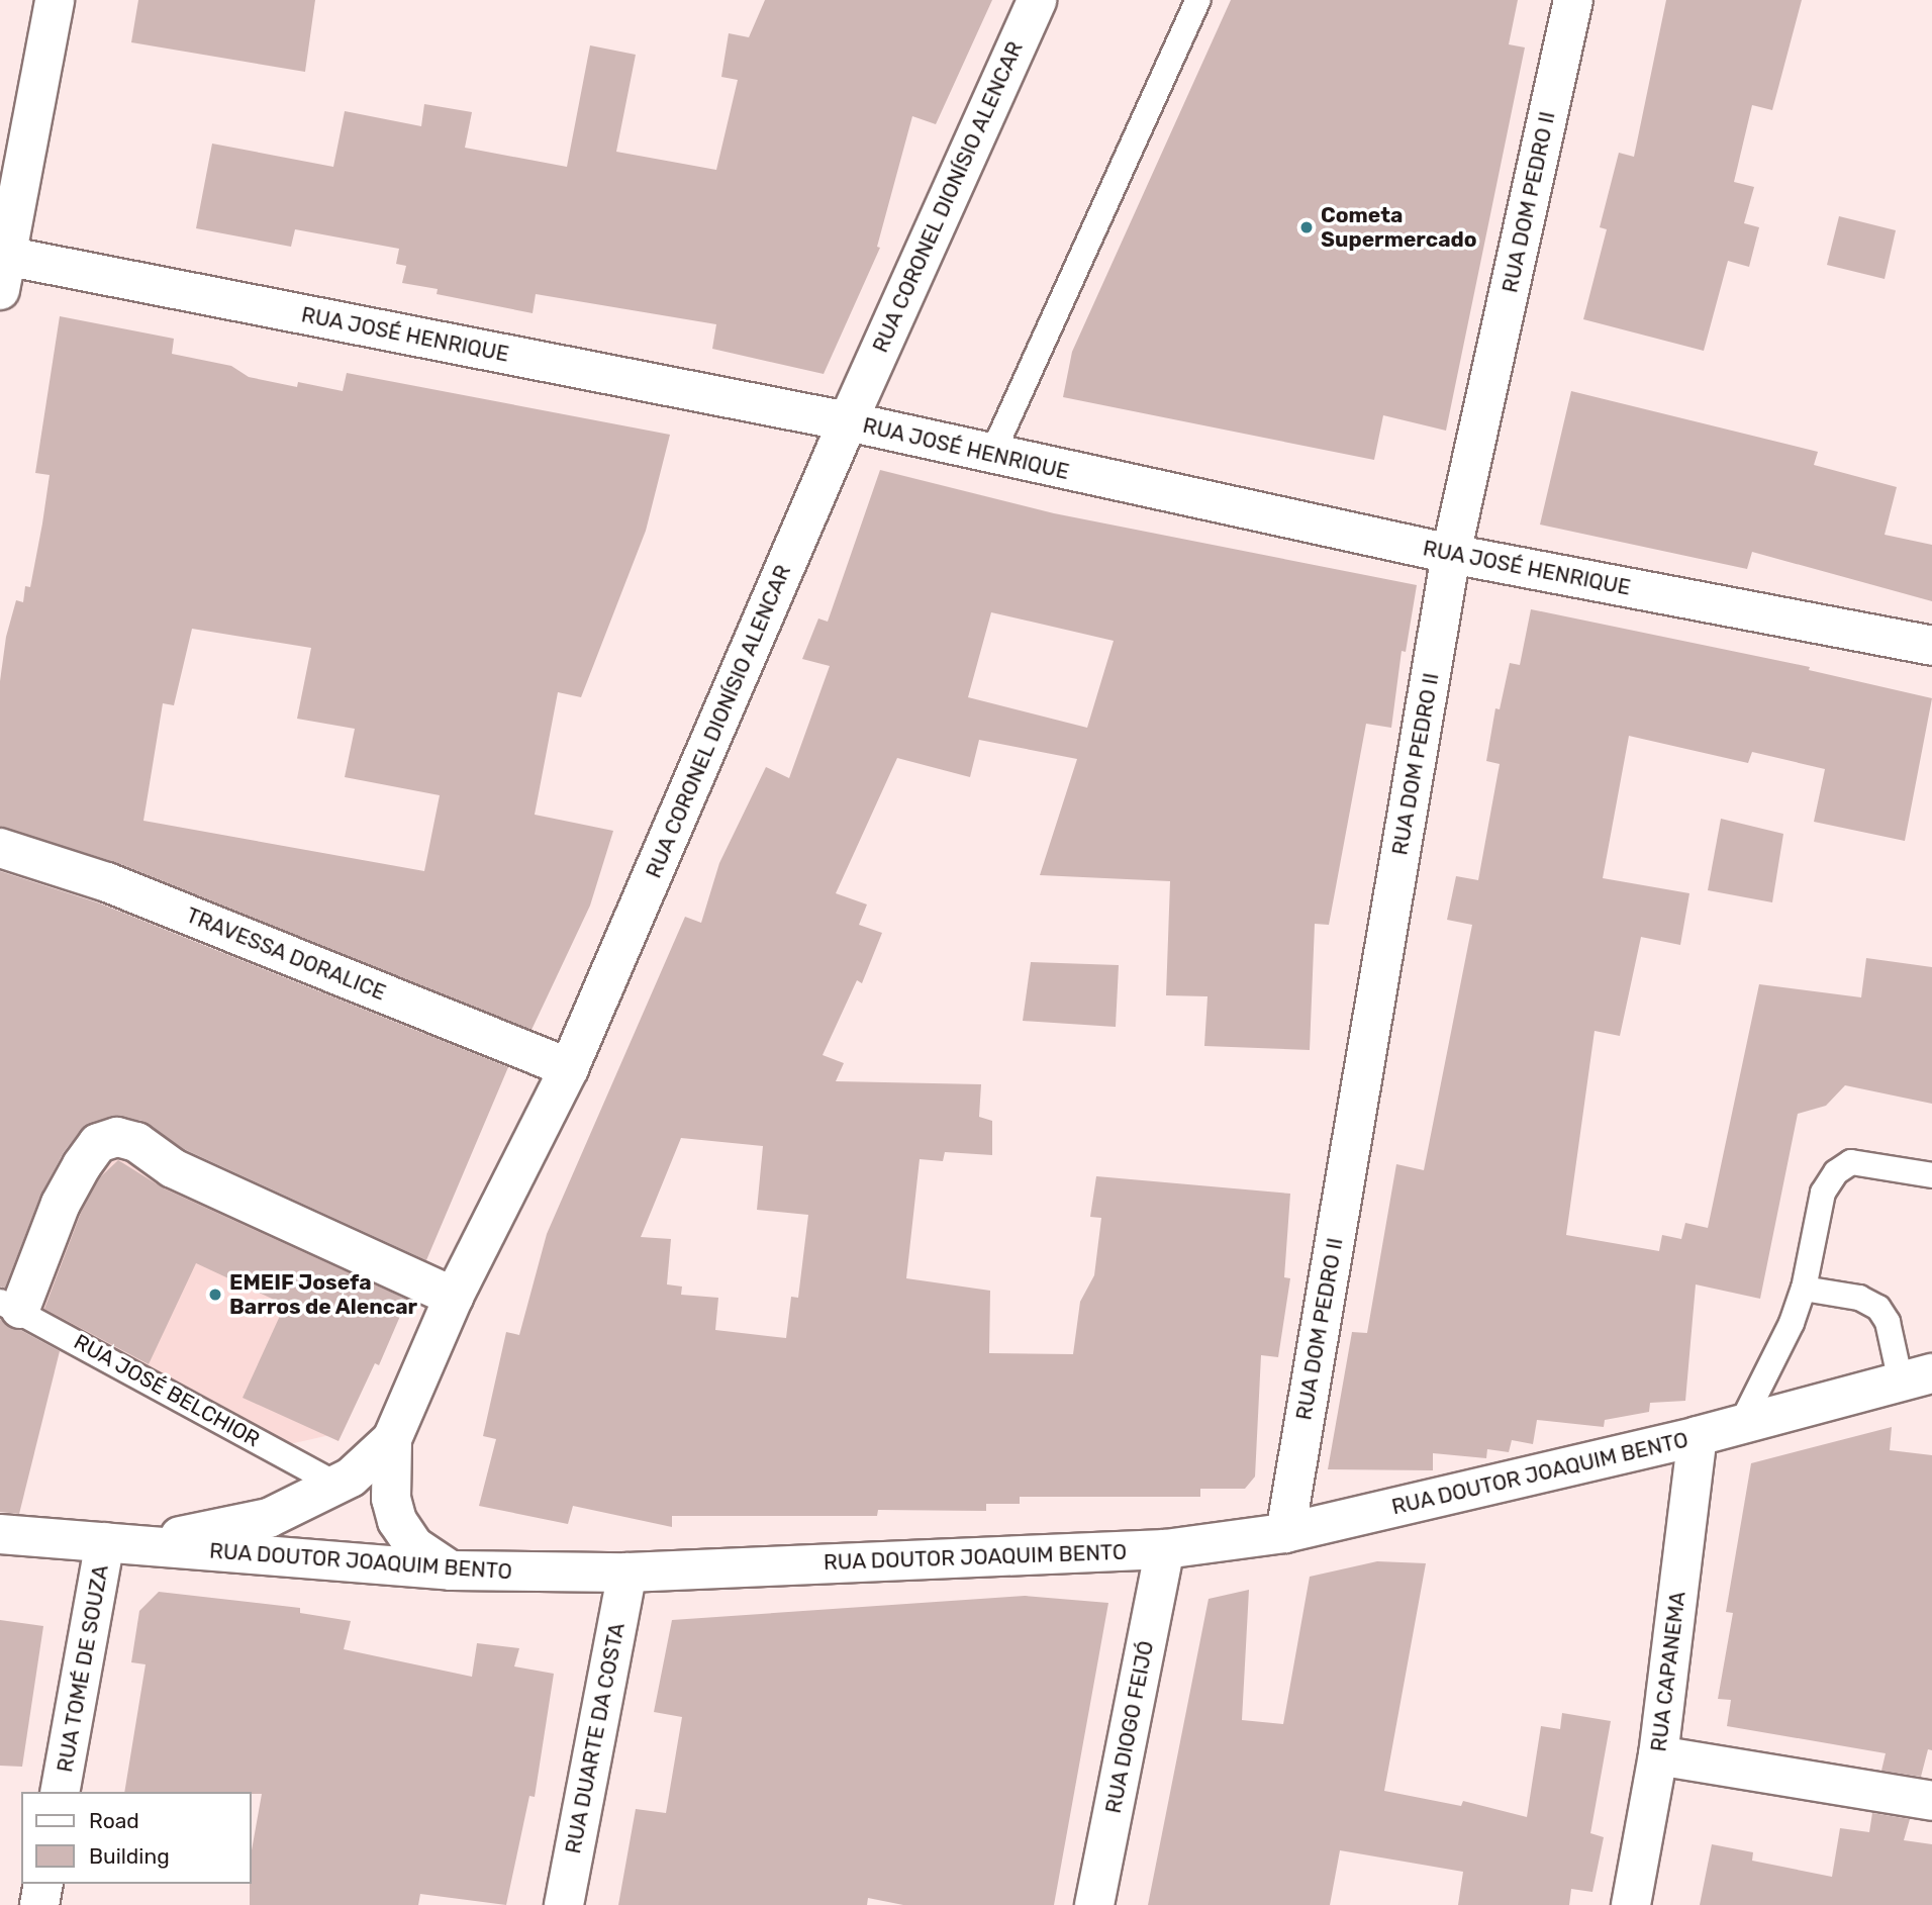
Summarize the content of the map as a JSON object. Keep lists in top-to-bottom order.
{
  "streets": {
    "street": [
      "RUA CORONEL DIONÍSIO ALENCAR",
      "RUA DOM PEDRO II",
      "RUA JOSÉ HENRIQUE",
      "TRAVESSA DORALICE",
      "RUA DOUTOR JOAQUIM BENTO",
      "RUA TOMÉ DE SOUZA",
      "RUA CAPANEMA",
      "RUA DIOGO FEIJÓ",
      "RUA DUARTE DA COSTA"
    ],
    "lane": ["RUA JOSÉ BELCHIOR"]
  },
  "crossings": [
    ["RUA CORONEL DIONÍSIO ALENCAR", "RUA JOSÉ HENRIQUE"],
    ["RUA CORONEL DIONÍSIO ALENCAR", "TRAVESSA DORALICE"],
    ["RUA CORONEL DIONÍSIO ALENCAR", "RUA JOSÉ BELCHIOR"],
    ["RUA CORONEL DIONÍSIO ALENCAR", "RUA DOUTOR JOAQUIM BENTO"],
    ["RUA CORONEL DIONÍSIO ALENCAR", "RUA TOMÉ DE SOUZA"],
    ["RUA DOM PEDRO II", "RUA JOSÉ HENRIQUE"],
    ["RUA DOM PEDRO II", "RUA DOUTOR JOAQUIM BENTO"],
    ["RUA DOUTOR JOAQUIM BENTO", "RUA TOMÉ DE SOUZA"],
    ["RUA DOUTOR JOAQUIM BENTO", "RUA CAPANEMA"],
    ["RUA DOUTOR JOAQUIM BENTO", "RUA DIOGO FEIJÓ"],
    ["RUA DOUTOR JOAQUIM BENTO", "RUA DUARTE DA COSTA"]
  ],
  "places": ["Cometa Supermercado", "EMEIF Josefa Barros de Alencar"],
  "legend": ["Road", "Building"]
}
